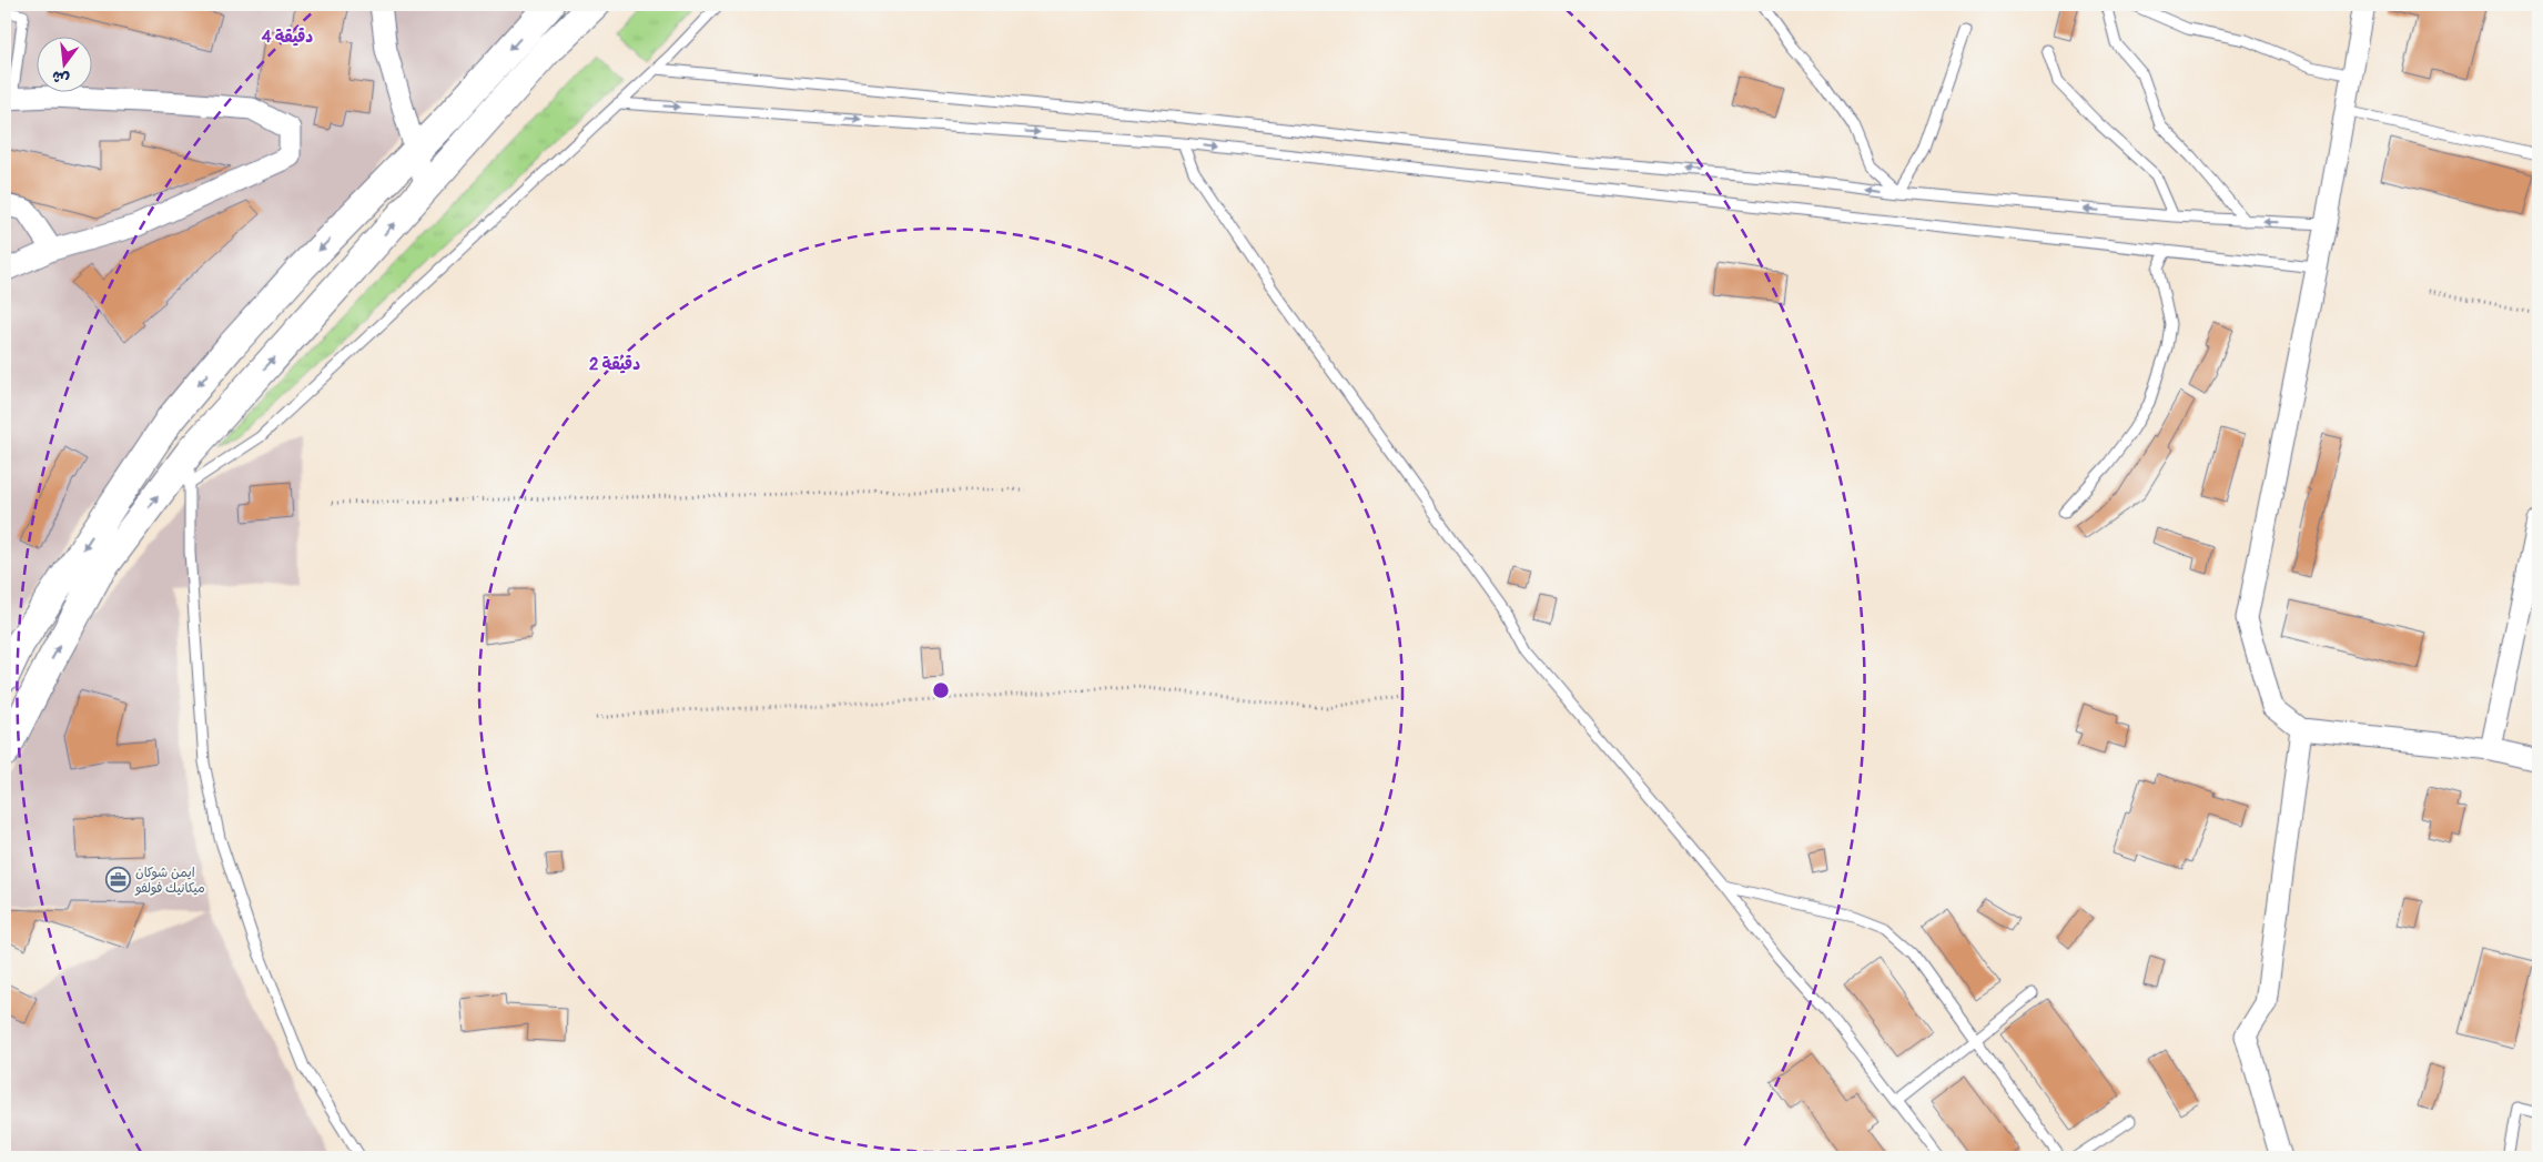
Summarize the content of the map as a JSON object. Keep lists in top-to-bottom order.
{
  "places": {
    "office": ["ايمن شوكان ميكانيك فولفو"]
  },
  "north": "bottom",
  "rings": ["4 دقيقة", "2 دقيقة"]
}
